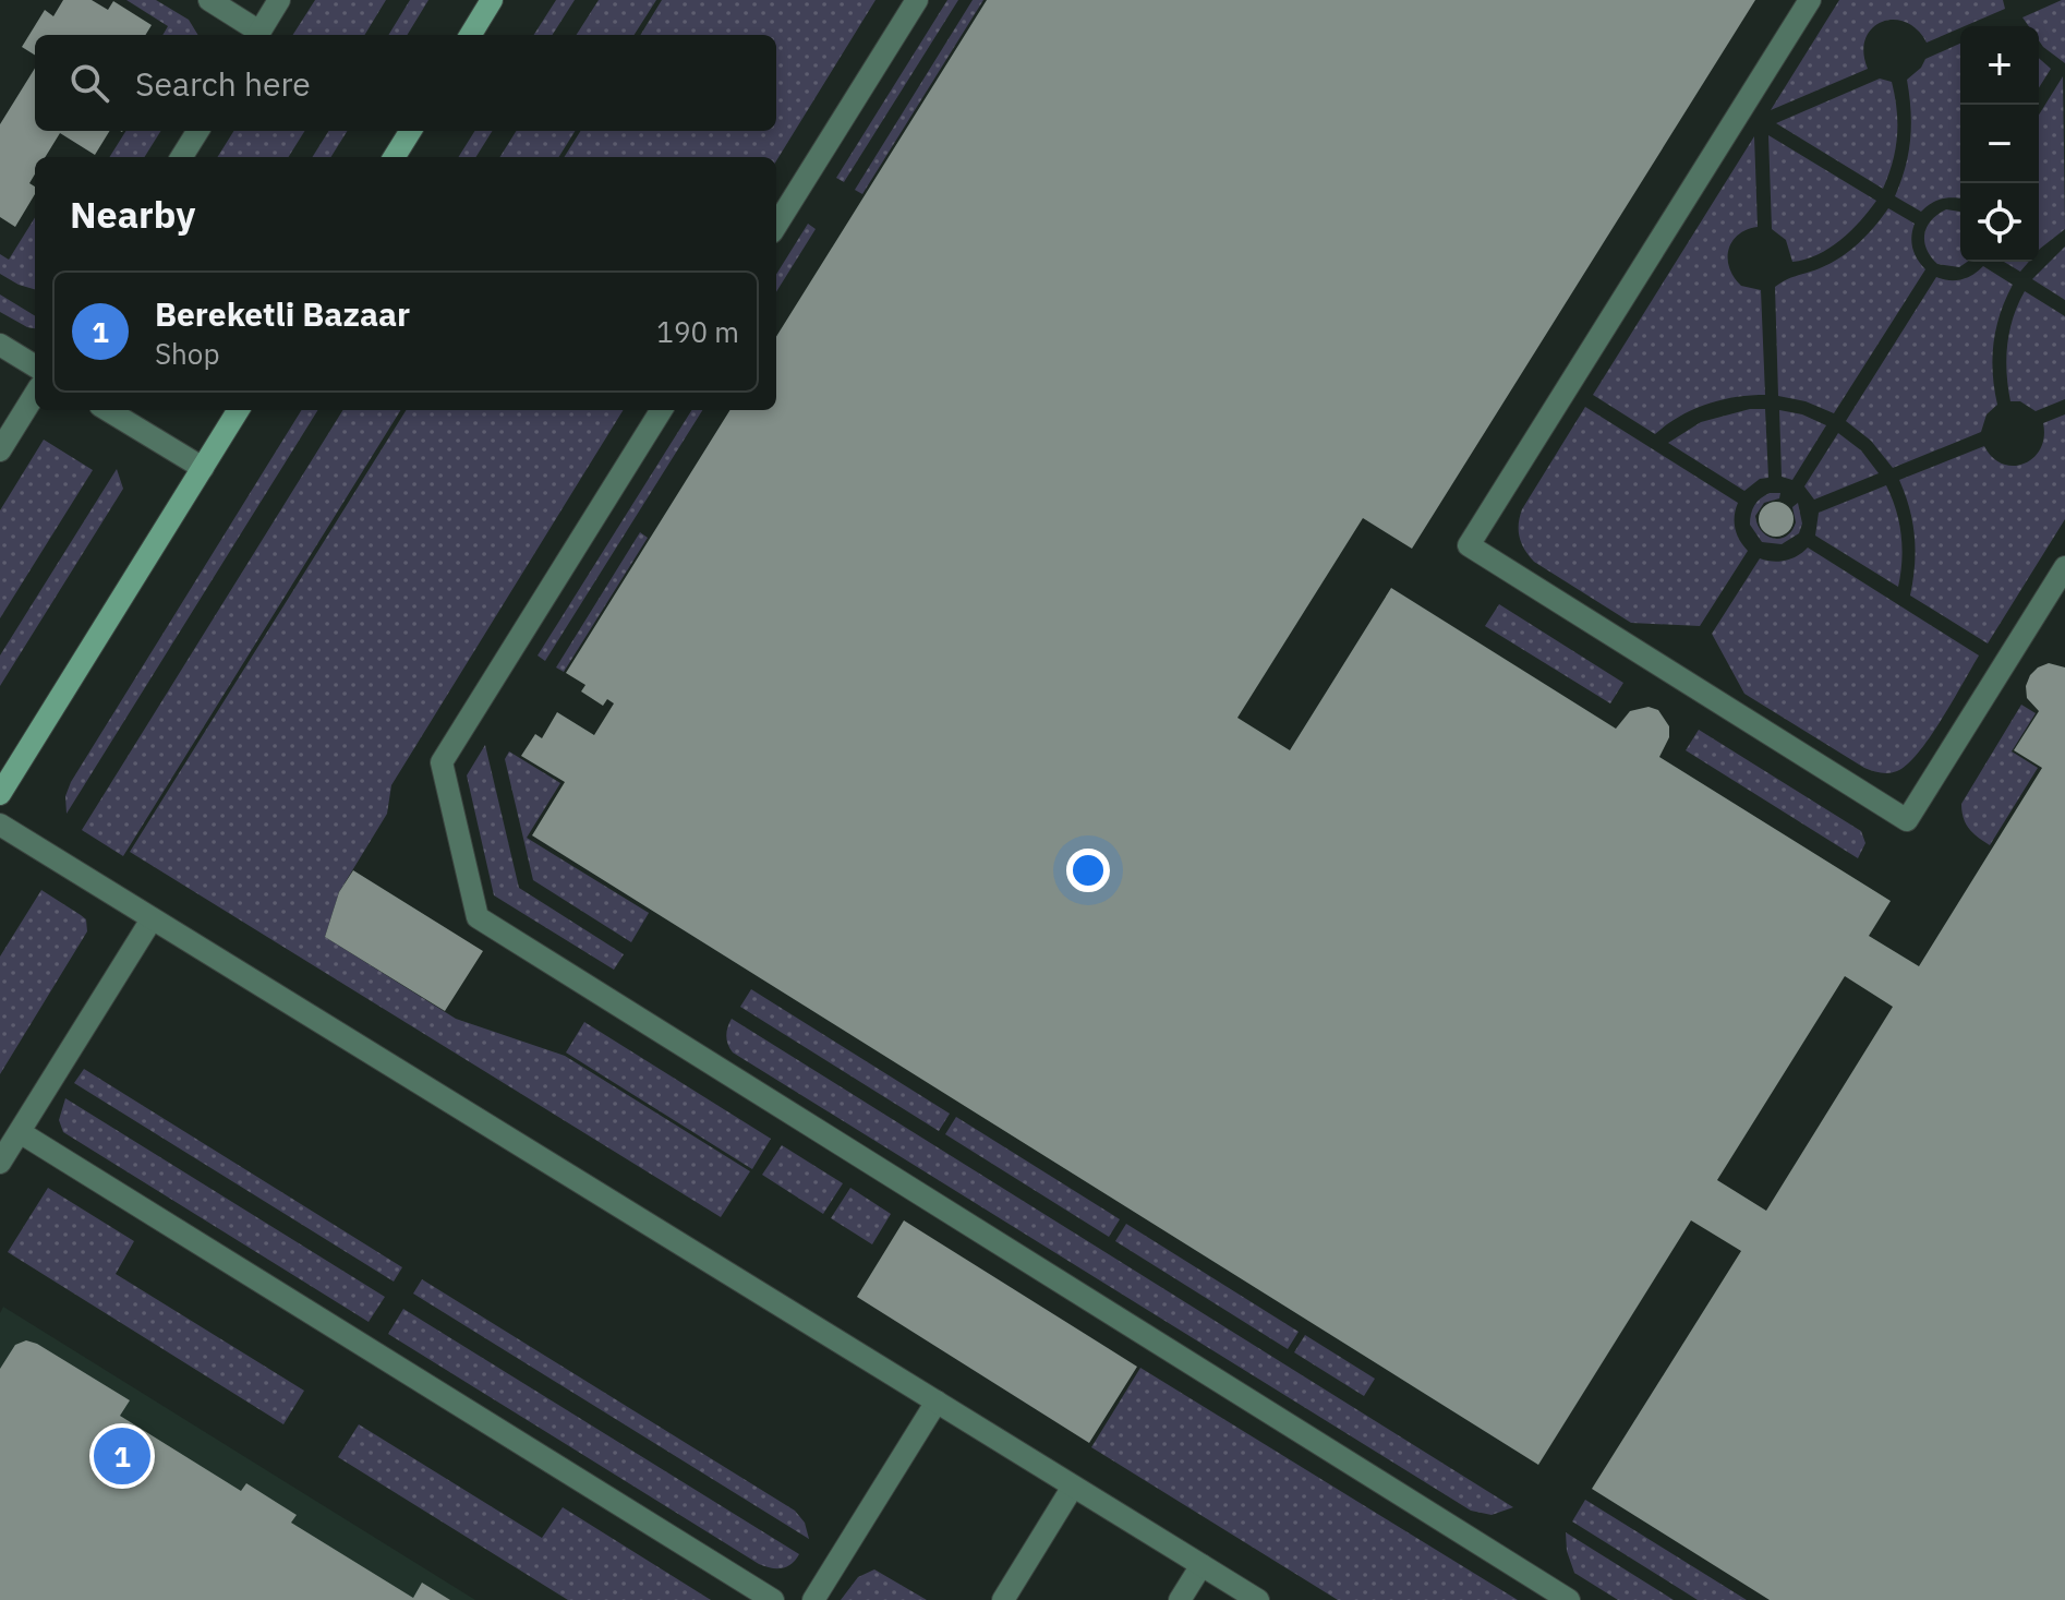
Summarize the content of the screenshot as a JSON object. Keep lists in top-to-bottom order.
{
  "page": {
    "map_buttons": ["+", "−"],
    "search": "Search here",
    "heading": "Nearby",
    "list": [
      {
        "mark": "1",
        "name": "Bereketli Bazaar",
        "note": "Shop",
        "value": "190 m"
      }
    ],
    "pins": "1"
  }
}
